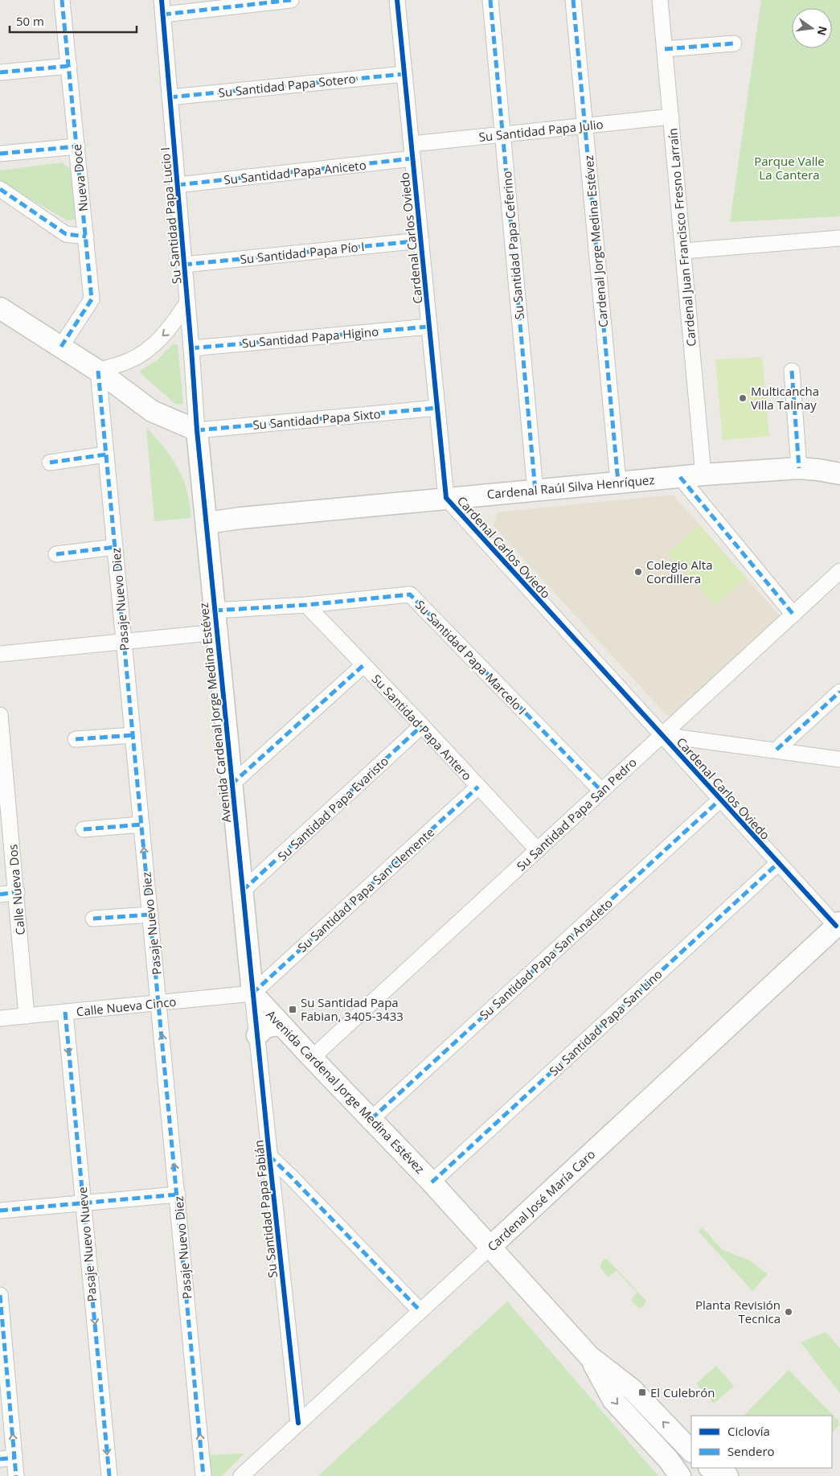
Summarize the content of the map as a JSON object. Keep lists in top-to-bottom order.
{
  "streets": {
    "street": [
      "Su Santidad Papa Sotero",
      "Su Santidad Papa Julio",
      "Su Santidad Papa Aniceto",
      "Nueva Doce",
      "Su Santidad Papa Lucio I",
      "Cardenal Juan Francisco Fresno Larraín",
      "Cardenal Carlos Oviedo",
      "Cardenal Jorge Medina Estévez",
      "Su Santidad Papa Ceferino",
      "Su Santidad Papa Pío I",
      "Su Santidad Papa Higino",
      "Su Santidad Papa Sixto",
      "Cardenal Raúl Silva Henríquez",
      "Pasaje Nuevo Diez",
      "Su Santidad Papa Marcelo I",
      "Avenida Cardenal Jorge Medina Estévez",
      "Su Santidad Papa Antero",
      "Su Santidad Papa Evaristo",
      "Su Santidad Papa San Pedro",
      "Calle Nueva Dos",
      "Su Santidad Papa San Clemente",
      "Su Santidad Papa San Anacleto",
      "Calle Nueva Cinco",
      "Su Santidad Papa San Lino",
      "Cardenal José María Caro",
      "Su Santidad Papa Fabián",
      "Pasaje Nuevo Nueve"
    ]
  },
  "crossings": [
    ["Su Santidad Papa Sotero", "Su Santidad Papa Lucio I"],
    ["Su Santidad Papa Sotero", "Cardenal Carlos Oviedo"],
    ["Su Santidad Papa Julio", "Su Santidad Papa Aniceto"],
    ["Su Santidad Papa Julio", "Cardenal Juan Francisco Fresno Larraín"],
    ["Su Santidad Papa Julio", "Cardenal Carlos Oviedo"],
    ["Su Santidad Papa Julio", "Cardenal Jorge Medina Estévez"],
    ["Su Santidad Papa Julio", "Su Santidad Papa Ceferino"],
    ["Su Santidad Papa Aniceto", "Su Santidad Papa Lucio I"],
    ["Su Santidad Papa Aniceto", "Cardenal Carlos Oviedo"],
    ["Su Santidad Papa Lucio I", "Su Santidad Papa Pío I"],
    ["Su Santidad Papa Lucio I", "Su Santidad Papa Higino"],
    ["Su Santidad Papa Lucio I", "Su Santidad Papa Sixto"],
    ["Su Santidad Papa Lucio I", "Avenida Cardenal Jorge Medina Estévez"],
    ["Cardenal Juan Francisco Fresno Larraín", "Cardenal Raúl Silva Henríquez"],
    ["Cardenal Carlos Oviedo", "Su Santidad Papa Pío I"],
    ["Cardenal Carlos Oviedo", "Su Santidad Papa Higino"],
    ["Cardenal Carlos Oviedo", "Su Santidad Papa Sixto"],
    ["Cardenal Carlos Oviedo", "Cardenal Raúl Silva Henríquez"],
    ["Cardenal Carlos Oviedo", "Su Santidad Papa San Pedro"],
    ["Cardenal Carlos Oviedo", "Su Santidad Papa San Anacleto"],
    ["Cardenal Carlos Oviedo", "Su Santidad Papa San Lino"],
    ["Cardenal Carlos Oviedo", "Cardenal José María Caro"],
    ["Cardenal Jorge Medina Estévez", "Cardenal Raúl Silva Henríquez"],
    ["Su Santidad Papa Ceferino", "Cardenal Raúl Silva Henríquez"],
    ["Su Santidad Papa Sixto", "Avenida Cardenal Jorge Medina Estévez"],
    ["Cardenal Raúl Silva Henríquez", "Avenida Cardenal Jorge Medina Estévez"],
    ["Pasaje Nuevo Diez", "Calle Nueva Cinco"],
    ["Su Santidad Papa Marcelo I", "Avenida Cardenal Jorge Medina Estévez"],
    ["Su Santidad Papa Marcelo I", "Su Santidad Papa Antero"],
    ["Su Santidad Papa Marcelo I", "Su Santidad Papa San Pedro"],
    ["Avenida Cardenal Jorge Medina Estévez", "Su Santidad Papa Evaristo"],
    ["Avenida Cardenal Jorge Medina Estévez", "Su Santidad Papa San Pedro"],
    ["Avenida Cardenal Jorge Medina Estévez", "Su Santidad Papa San Clemente"],
    ["Avenida Cardenal Jorge Medina Estévez", "Su Santidad Papa San Anacleto"],
    ["Avenida Cardenal Jorge Medina Estévez", "Calle Nueva Cinco"],
    ["Avenida Cardenal Jorge Medina Estévez", "Su Santidad Papa San Lino"],
    ["Avenida Cardenal Jorge Medina Estévez", "Cardenal José María Caro"],
    ["Avenida Cardenal Jorge Medina Estévez", "Su Santidad Papa Fabián"],
    ["Su Santidad Papa Antero", "Su Santidad Papa Evaristo"],
    ["Su Santidad Papa Antero", "Su Santidad Papa San Pedro"],
    ["Su Santidad Papa Antero", "Su Santidad Papa San Clemente"],
    ["Calle Nueva Dos", "Calle Nueva Cinco"],
    ["Su Santidad Papa San Clemente", "Calle Nueva Cinco"],
    ["Su Santidad Papa San Clemente", "Su Santidad Papa Fabián"],
    ["Calle Nueva Cinco", "Su Santidad Papa Fabián"],
    ["Calle Nueva Cinco", "Pasaje Nuevo Nueve"],
    ["Cardenal José María Caro", "Su Santidad Papa Fabián"]
  ],
  "one_way": ["Pasaje Nuevo Diez"],
  "parks": ["Parque Valle La Cantera"],
  "places": {
    "other": ["Multicancha Villa Talinay", "Colegio Alta Cordillera", "Planta Revisión Tecnica"],
    "transit": ["Su Santidad Papa Fabian, 3405-3433", "El Culebrón"]
  },
  "legend": ["Ciclovía", "Sendero"],
  "scale_bar": "50 m",
  "north": "right"
}
